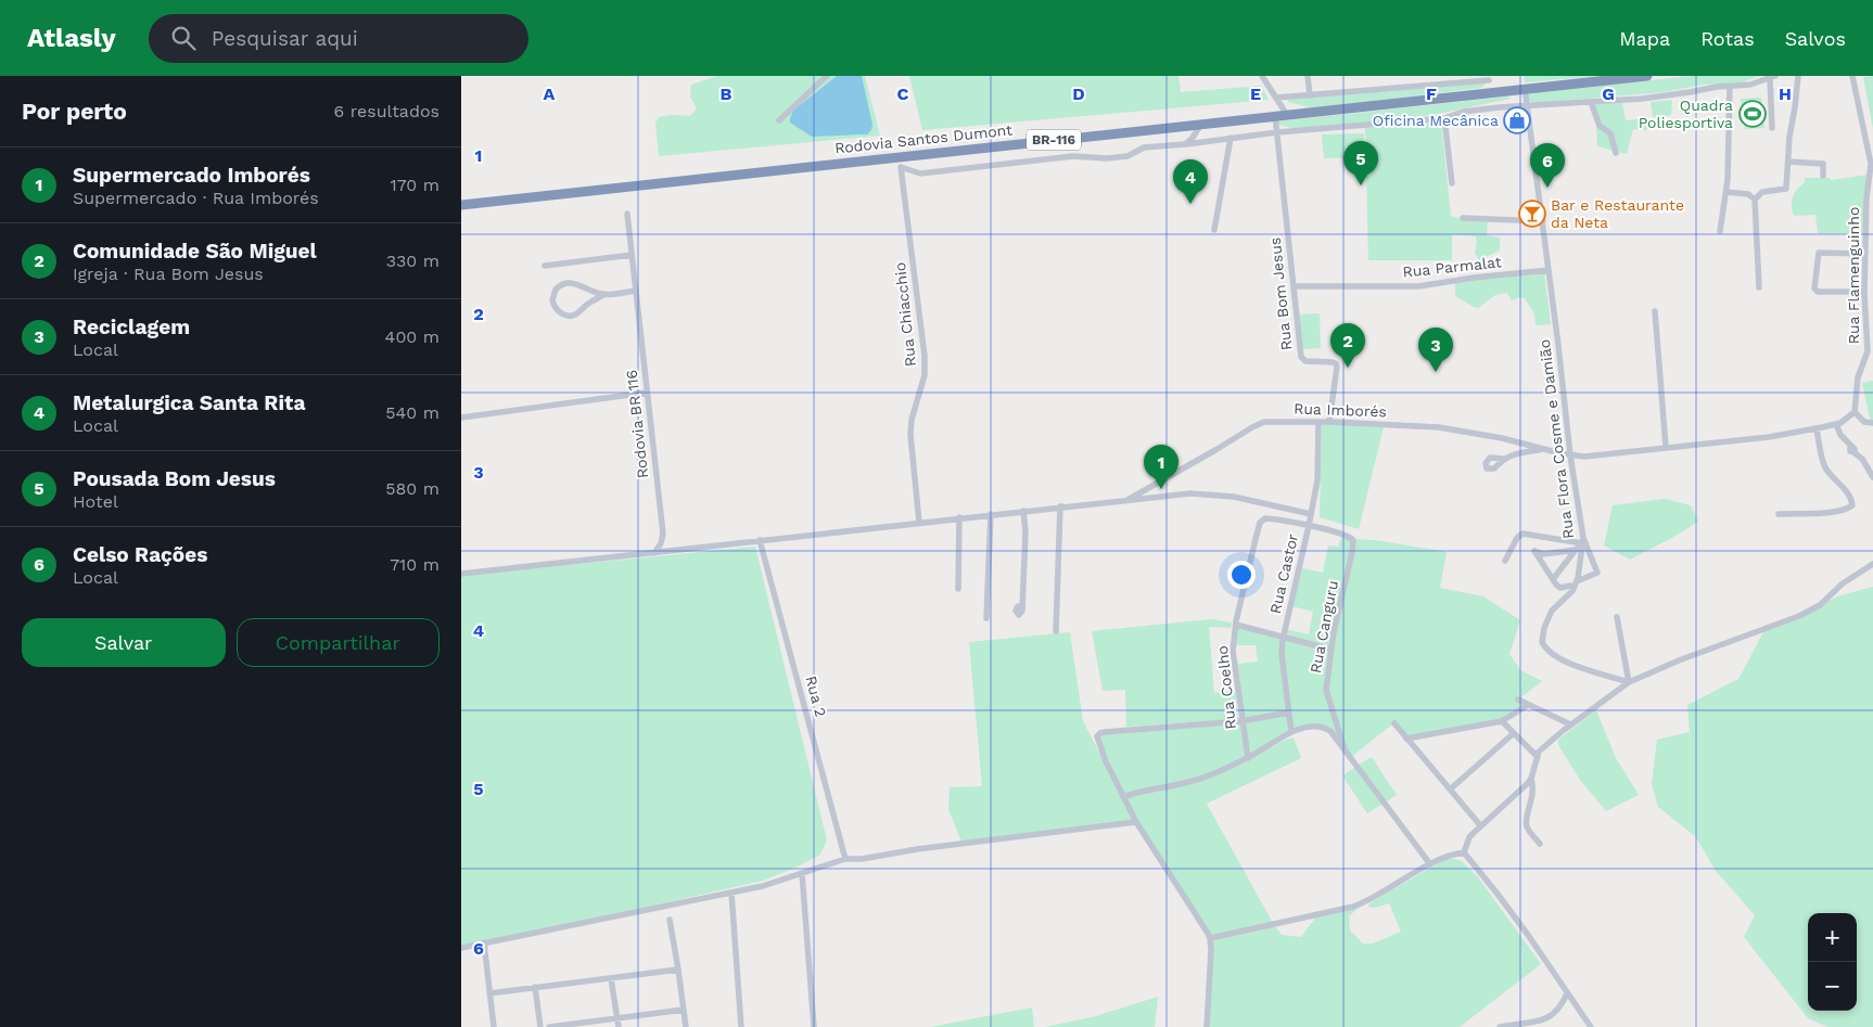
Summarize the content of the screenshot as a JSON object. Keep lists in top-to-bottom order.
{
  "streets": {
    "highway": ["Rodovia Santos Dumont", "BR-116"],
    "street": [
      "Rua Parmalat",
      "Rua Flamenguinho",
      "Rua Bom Jesus",
      "Rua Chiacchio",
      "Rua Imborés",
      "Rodovia BR 116",
      "Rua Flora Cosme e Damião",
      "Rua Castor",
      "Rua Canguru",
      "Rua Coelho",
      "Rua 2"
    ]
  },
  "crossings": [
    ["Rodovia Santos Dumont", "Rua Bom Jesus"],
    ["Rodovia Santos Dumont", "Rua Flora Cosme e Damião"],
    ["Rua Parmalat", "Rua Bom Jesus"],
    ["Rua Parmalat", "Rua Flora Cosme e Damião"],
    ["Rua Bom Jesus", "Rua Imborés"],
    ["Rua Imborés", "Rua Flora Cosme e Damião"],
    ["Rua Imborés", "Rua Castor"],
    ["Rua Castor", "Rua Canguru"],
    ["Rua Castor", "Rua Coelho"],
    ["Rua Canguru", "Rua Coelho"]
  ],
  "places": {
    "sports": ["Quadra Poliesportiva"],
    "shop": ["Oficina Mecânica"],
    "bar": ["Bar e Restaurante da Neta"]
  },
  "page": {
    "header": "Atlasly",
    "search": "Pesquisar aqui",
    "nav": ["Mapa", "Rotas", "Salvos"],
    "heading": ["Por perto", "6 resultados"],
    "pins": [
      "5",
      "6",
      "4",
      "2",
      "3",
      "1"
    ],
    "list": [
      {
        "mark": "1",
        "name": "Supermercado Imborés",
        "note": "Supermercado · Rua Imborés",
        "value": "170 m"
      },
      {
        "mark": "2",
        "name": "Comunidade São Miguel",
        "note": "Igreja · Rua Bom Jesus",
        "value": "330 m"
      },
      {
        "mark": "3",
        "name": "Reciclagem",
        "note": "Local",
        "value": "400 m"
      },
      {
        "mark": "4",
        "name": "Metalurgica Santa Rita",
        "note": "Local",
        "value": "540 m"
      },
      {
        "mark": "5",
        "name": "Pousada Bom Jesus",
        "note": "Hotel",
        "value": "580 m"
      },
      {
        "mark": "6",
        "name": "Celso Rações",
        "note": "Local",
        "value": "710 m"
      }
    ],
    "buttons": ["Salvar", "Compartilhar"],
    "map_buttons": ["+", "−"]
  },
  "grid": {
    "columns": [
      "A",
      "B",
      "C",
      "D",
      "E",
      "F",
      "G",
      "H"
    ],
    "rows": [
      "1",
      "2",
      "3",
      "4",
      "5",
      "6"
    ]
  }
}
